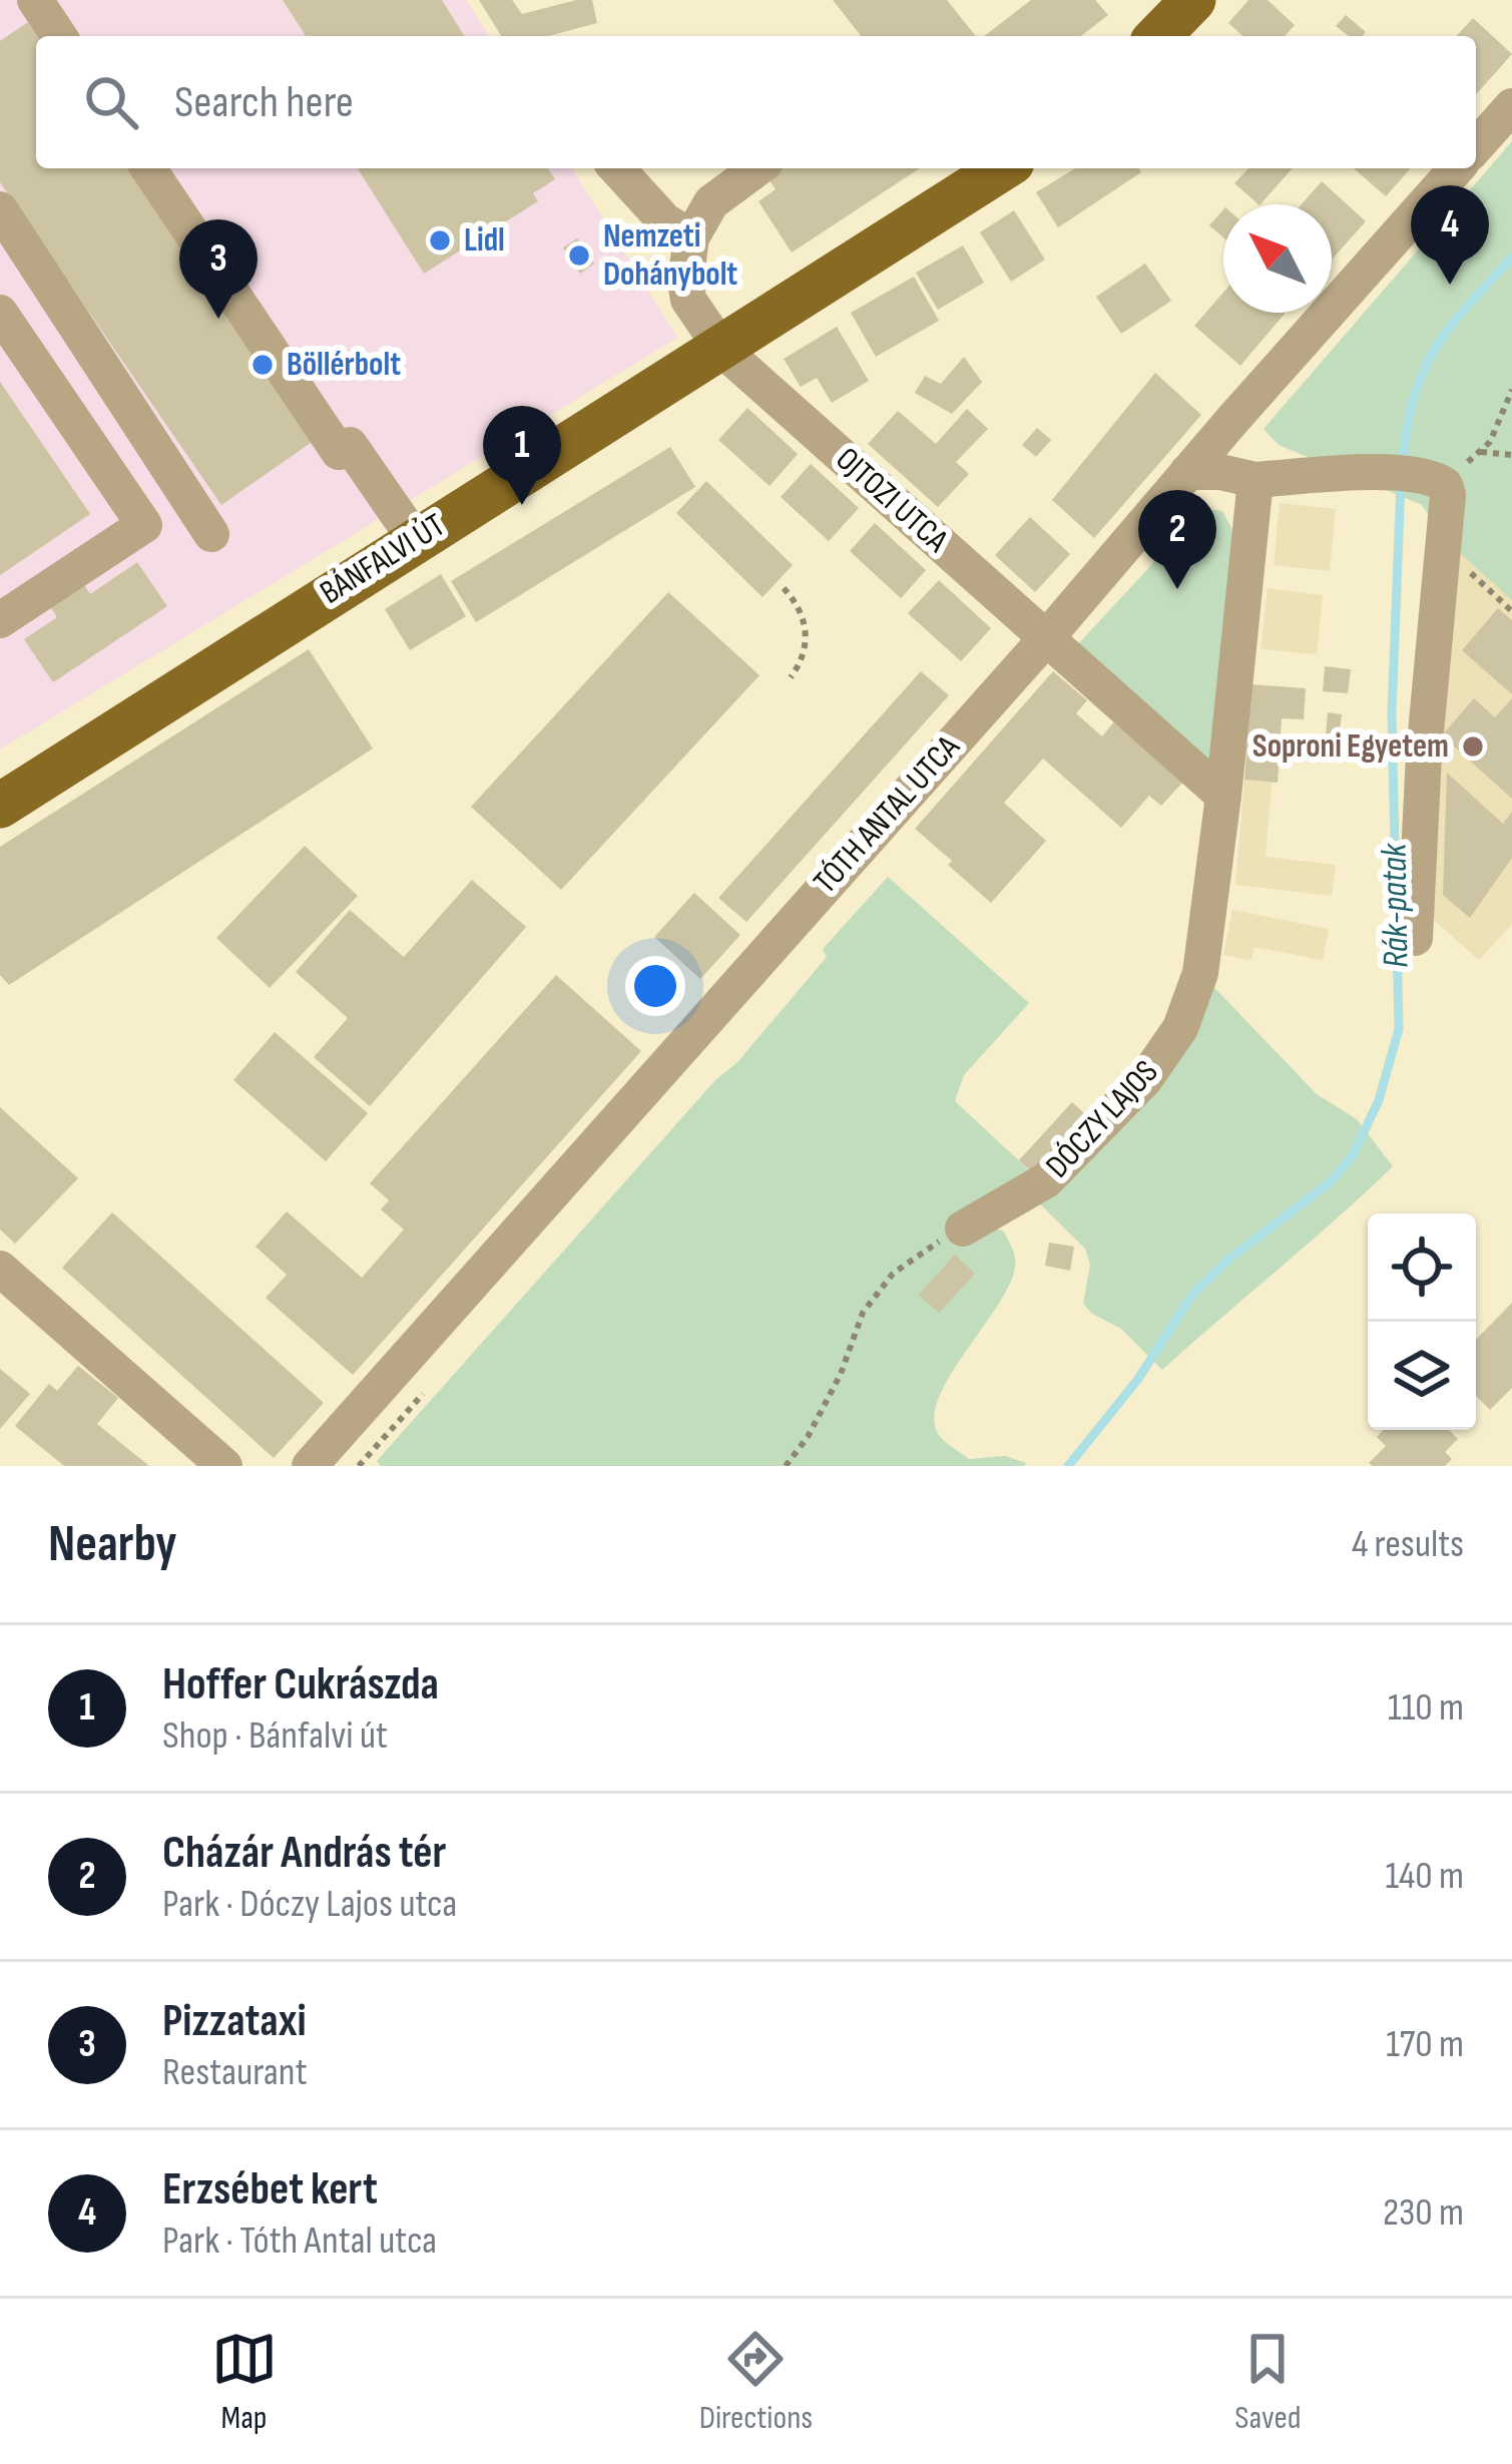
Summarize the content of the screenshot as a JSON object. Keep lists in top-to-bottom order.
{
  "streets": {
    "main road": ["BÁNFALVI ÚT"],
    "street": ["OJTOZI UTCA", "TÓTH ANTAL UTCA", "DÓCZY LAJOS"]
  },
  "crossings": [
    ["OJTOZI UTCA", "BÁNFALVI ÚT"],
    ["OJTOZI UTCA", "TÓTH ANTAL UTCA"],
    ["OJTOZI UTCA", "DÓCZY LAJOS"]
  ],
  "water": ["Rák-patak"],
  "places": [
    "Lidl",
    "Nemzeti Dohánybolt",
    "Böllérbolt",
    "Soproni Egyetem"
  ],
  "north": "top left",
  "page": {
    "search": "Search here",
    "pins": [
      "4",
      "3",
      "1",
      "2"
    ],
    "heading": ["Nearby", "4 results"],
    "list": [
      {
        "mark": "1",
        "name": "Hoffer Cukrászda",
        "note": "Shop · Bánfalvi út",
        "value": "110 m"
      },
      {
        "mark": "2",
        "name": "Cházár András tér",
        "note": "Park · Dóczy Lajos utca",
        "value": "140 m"
      },
      {
        "mark": "3",
        "name": "Pizzataxi",
        "note": "Restaurant",
        "value": "170 m"
      },
      {
        "mark": "4",
        "name": "Erzsébet kert",
        "note": "Park · Tóth Antal utca",
        "value": "230 m"
      }
    ],
    "nav": ["Map", "Directions", "Saved"]
  }
}
